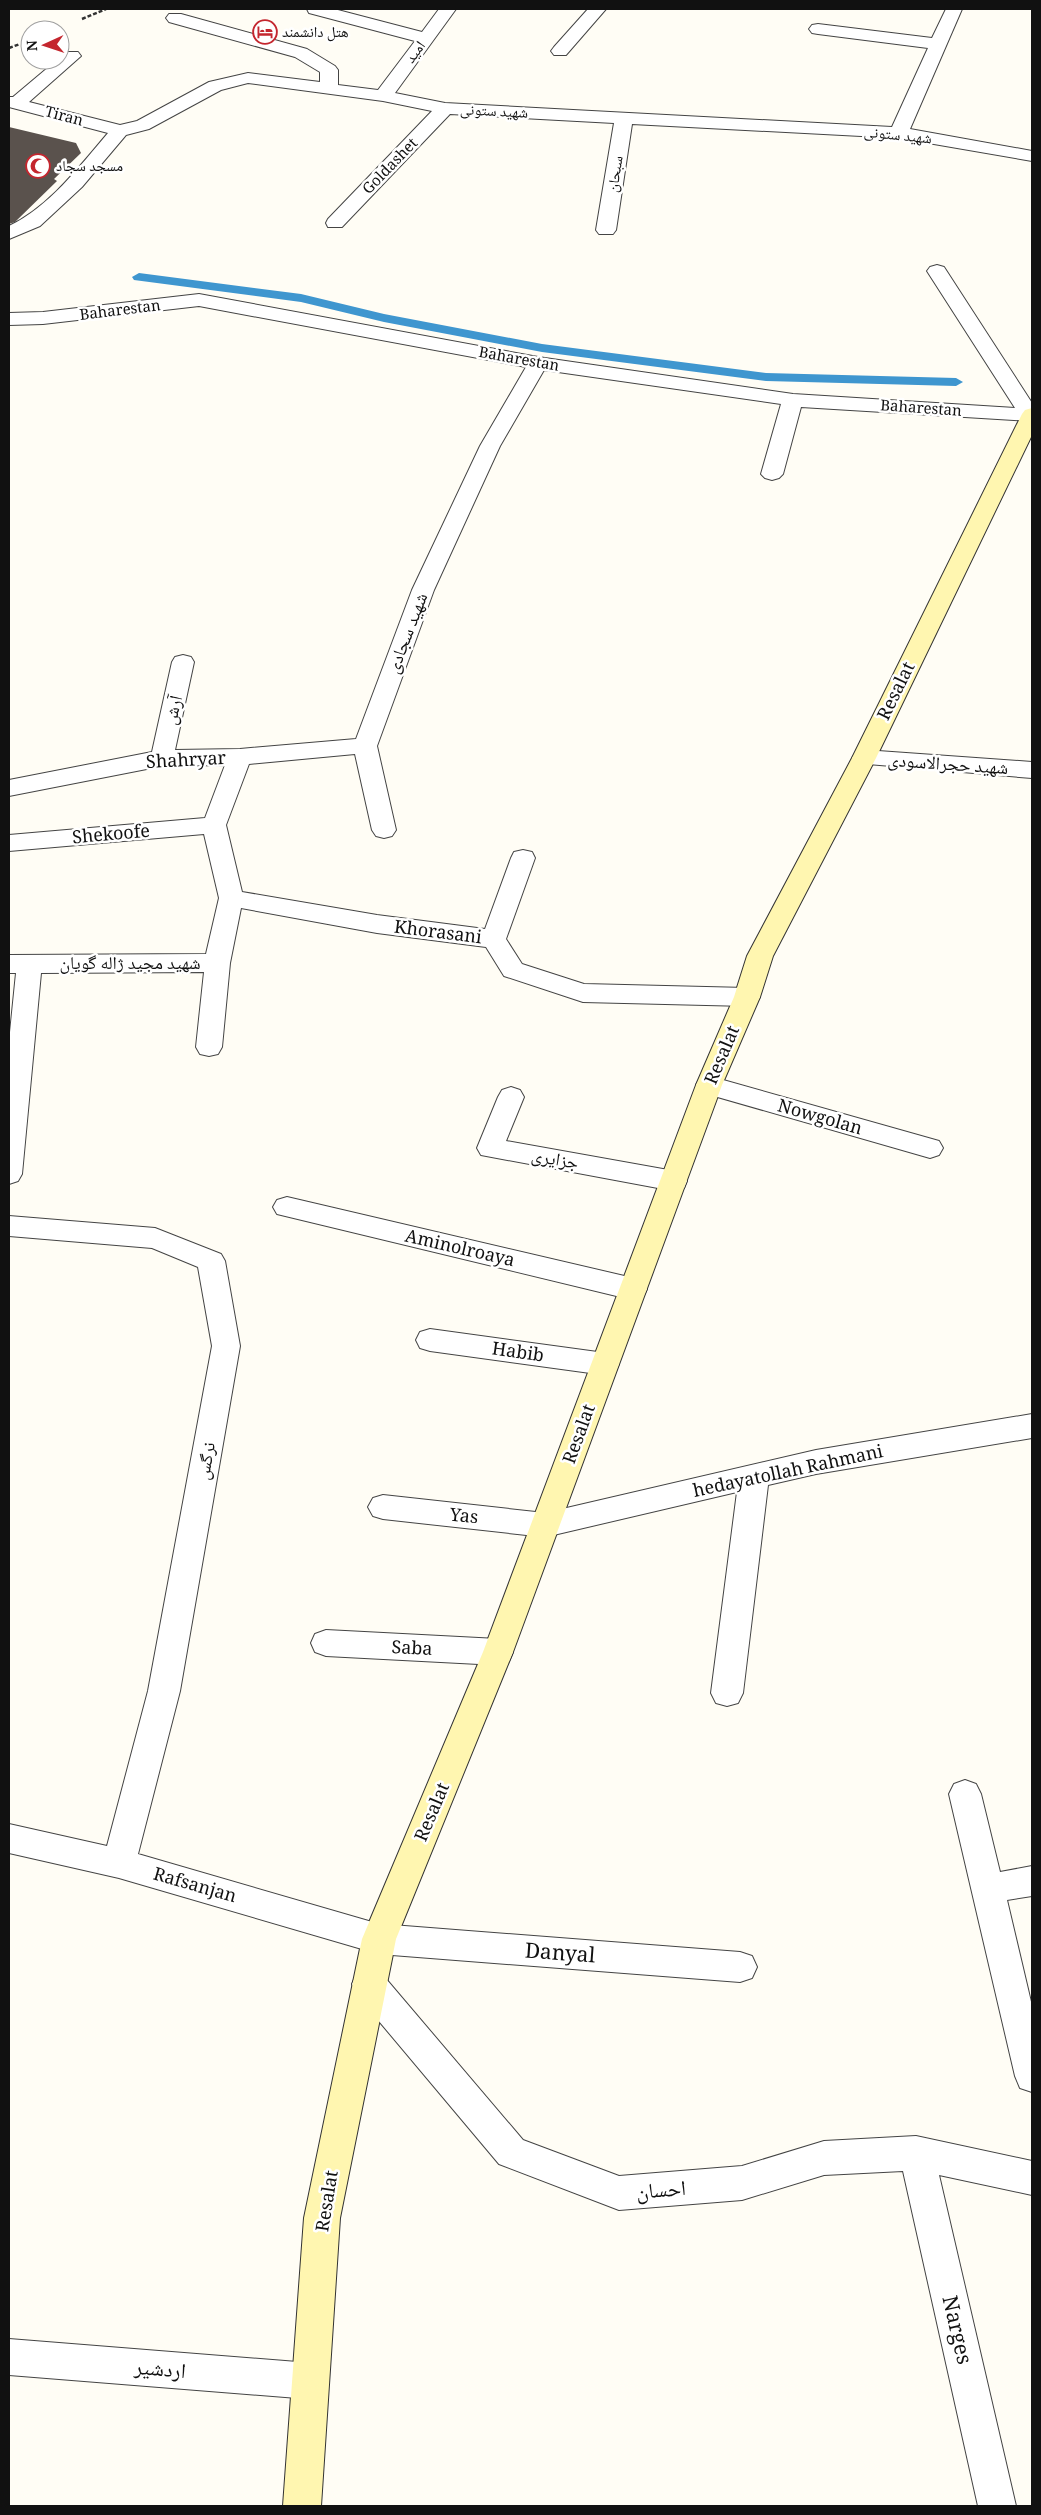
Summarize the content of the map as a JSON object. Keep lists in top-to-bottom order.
{
  "streets": {
    "street": [
      "امید",
      "شهید ستونی",
      "Tiran",
      "Goldashet",
      "سبحان",
      "Baharestan",
      "شهید سجادی",
      "Resalat",
      "آرش",
      "Shahryar",
      "شهید حجرالاسودی",
      "Shekoofe",
      "Khorasani",
      "شهید مجید ژاله گویان",
      "Nowgolan",
      "جزایری",
      "Aminolroaya",
      "Habib",
      "نرگس",
      "hedayatollah Rahmani",
      "Yas",
      "Saba",
      "Rafsanjan",
      "Danyal",
      "احسان",
      "Narges",
      "اردشیر"
    ]
  },
  "crossings": [
    ["امید", "شهید ستونی"],
    ["شهید ستونی", "Tiran"],
    ["شهید ستونی", "Goldashet"],
    ["شهید ستونی", "سبحان"],
    ["Baharestan", "شهید سجادی"],
    ["Baharestan", "Resalat"],
    ["شهید سجادی", "Shahryar"],
    ["Resalat", "شهید حجرالاسودی"],
    ["Resalat", "Khorasani"],
    ["Resalat", "Nowgolan"],
    ["Resalat", "جزایری"],
    ["Resalat", "Aminolroaya"],
    ["Resalat", "Habib"],
    ["Resalat", "hedayatollah Rahmani"],
    ["Resalat", "Yas"],
    ["Resalat", "Saba"],
    ["Resalat", "Rafsanjan"],
    ["Resalat", "Danyal"],
    ["Resalat", "احسان"],
    ["Resalat", "اردشیر"],
    ["آرش", "Shahryar"],
    ["Shekoofe", "شهید مجید ژاله گویان"],
    ["Khorasani", "شهید مجید ژاله گویان"],
    ["نرگس", "Rafsanjan"],
    ["hedayatollah Rahmani", "Yas"],
    ["Rafsanjan", "Danyal"],
    ["احسان", "Narges"]
  ],
  "places": {
    "hotel": ["هتل دانشمند"],
    "mosque": ["مسجد سجاد"]
  },
  "north": "left"
}
